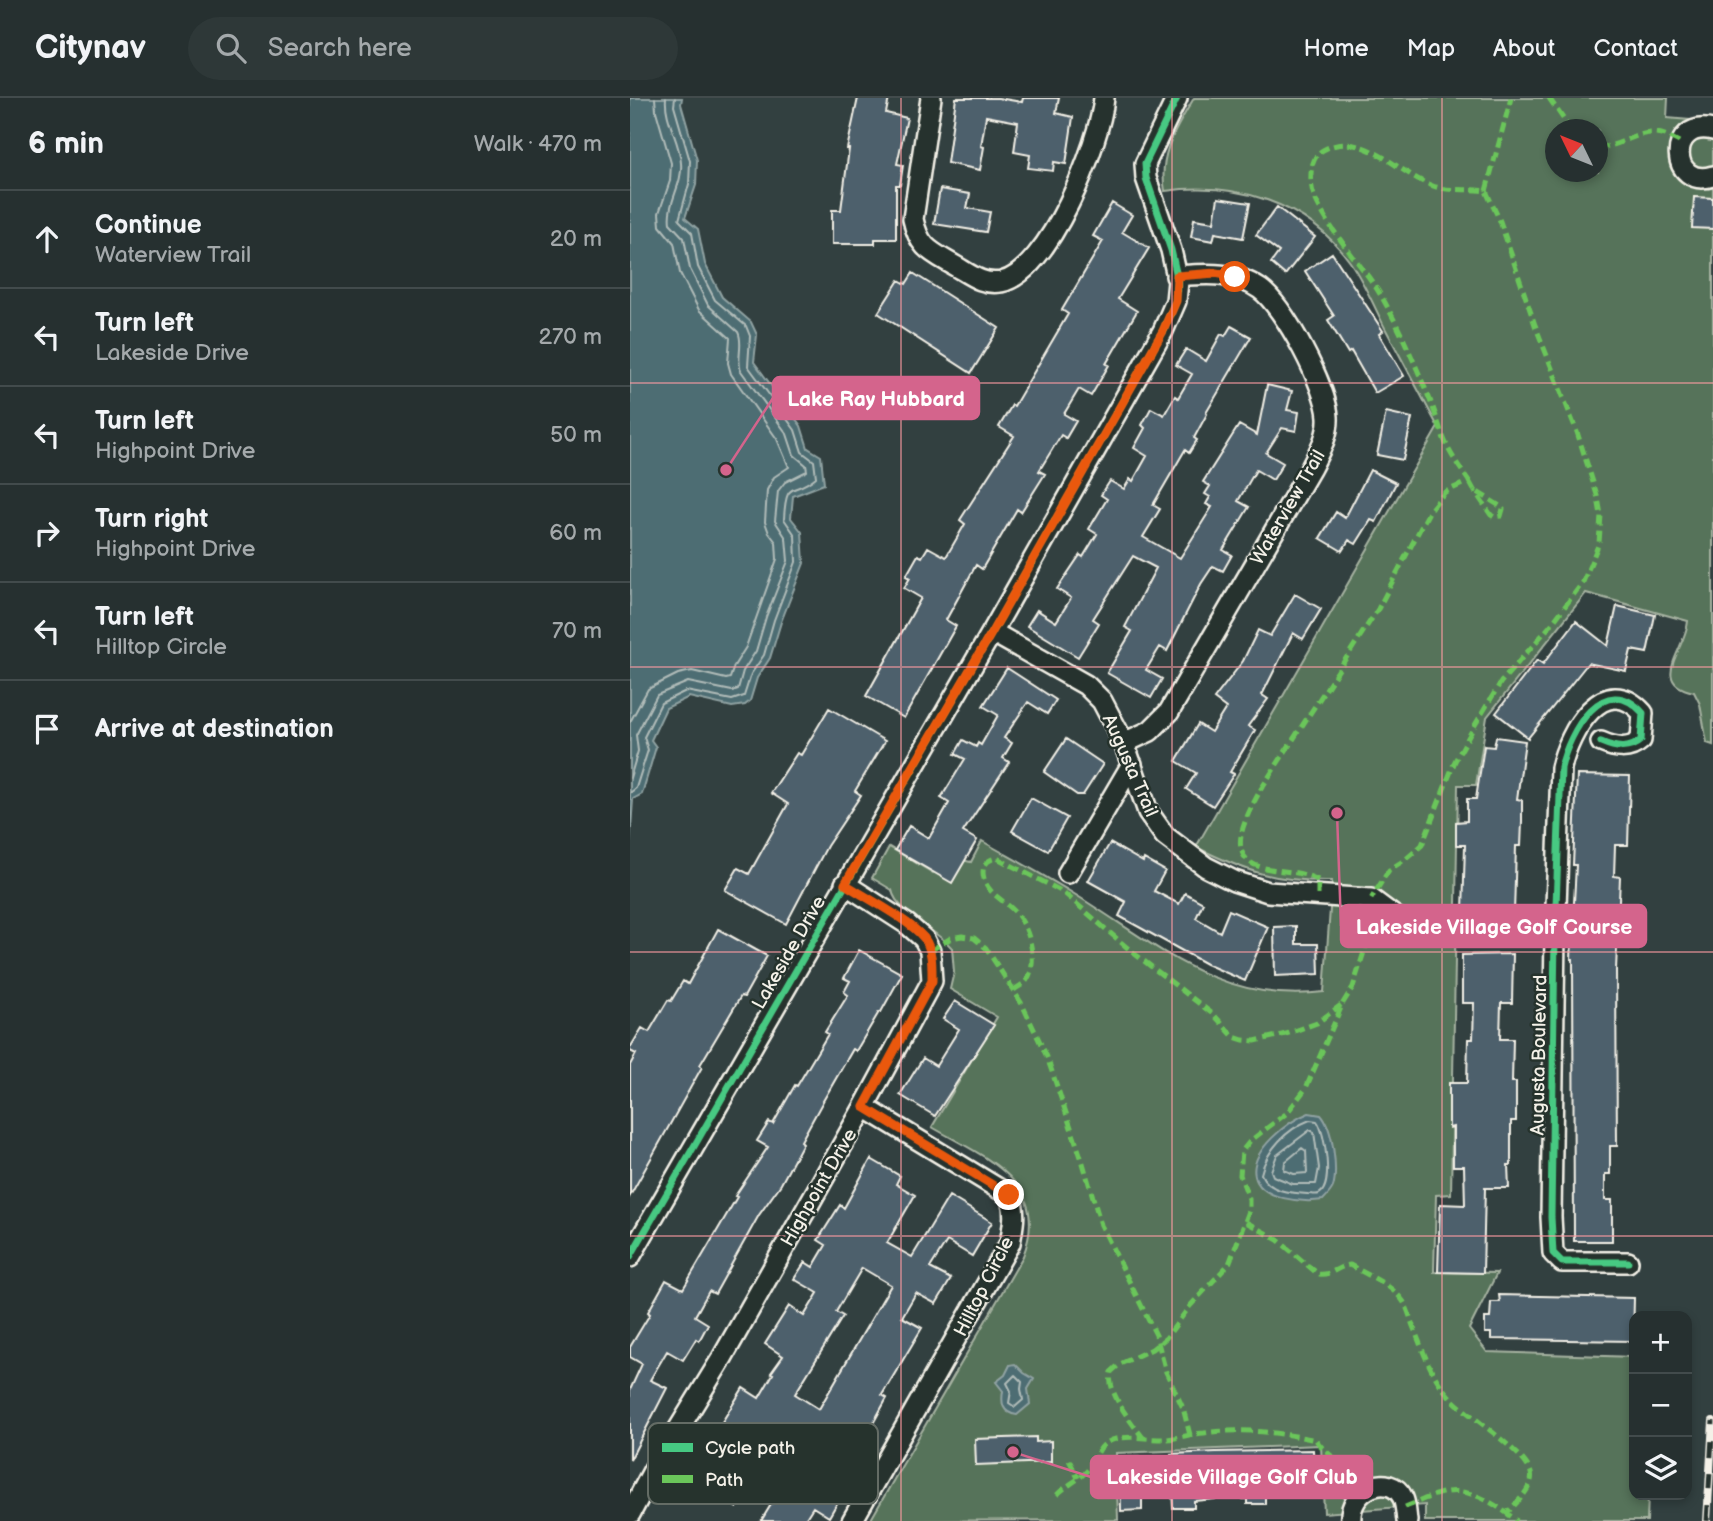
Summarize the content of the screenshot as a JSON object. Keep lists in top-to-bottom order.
{
  "streets": {
    "street": [
      "Waterview Trail",
      "Augusta Trail",
      "Lakeside Drive",
      "Augusta Boulevard",
      "Highpoint Drive",
      "Hilltop Circle"
    ]
  },
  "crossings": [
    ["Waterview Trail", "Augusta Trail"],
    ["Waterview Trail", "Lakeside Drive"],
    ["Augusta Trail", "Lakeside Drive"],
    ["Augusta Trail", "Augusta Boulevard"],
    ["Lakeside Drive", "Highpoint Drive"],
    ["Highpoint Drive", "Hilltop Circle"]
  ],
  "places": ["Lake Ray Hubbard", "Lakeside Village Golf Course", "Lakeside Village Golf Club"],
  "legend": ["Cycle path", "Path"],
  "north": "top left",
  "page": {
    "header": "Citynav",
    "search": "Search here",
    "nav": [
      "Home",
      "Map",
      "About",
      "Contact"
    ],
    "heading": ["6 min", "Walk · 470 m"],
    "list": [
      ["Continue", "Waterview Trail", "20 m"],
      ["Turn left", "Lakeside Drive", "270 m"],
      ["Turn left", "Highpoint Drive", "50 m"],
      ["Turn right", "Highpoint Drive", "60 m"],
      ["Turn left", "Hilltop Circle", "70 m"],
      "Arrive at destination"
    ],
    "map_buttons": ["+", "−"]
  }
}
